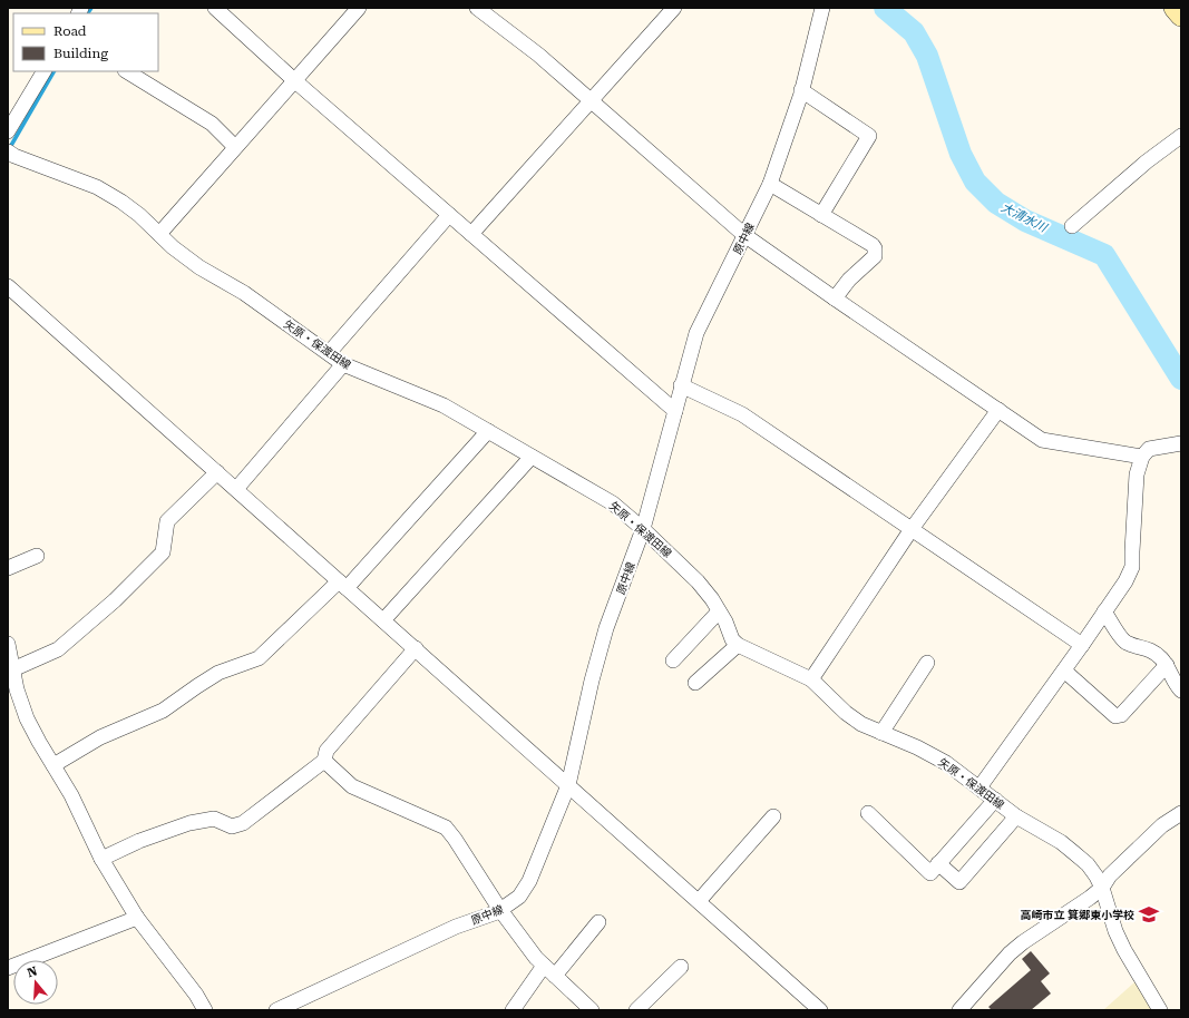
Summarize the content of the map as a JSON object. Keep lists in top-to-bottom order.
{
  "streets": {
    "street": ["原中線", "矢原・保渡田線"]
  },
  "crossings": [
    ["原中線", "矢原・保渡田線"]
  ],
  "water": ["大清水川"],
  "places": {
    "school or university": ["高崎市立 箕郷東小学校"]
  },
  "legend": ["Road", "Building"],
  "north": "top"
}
